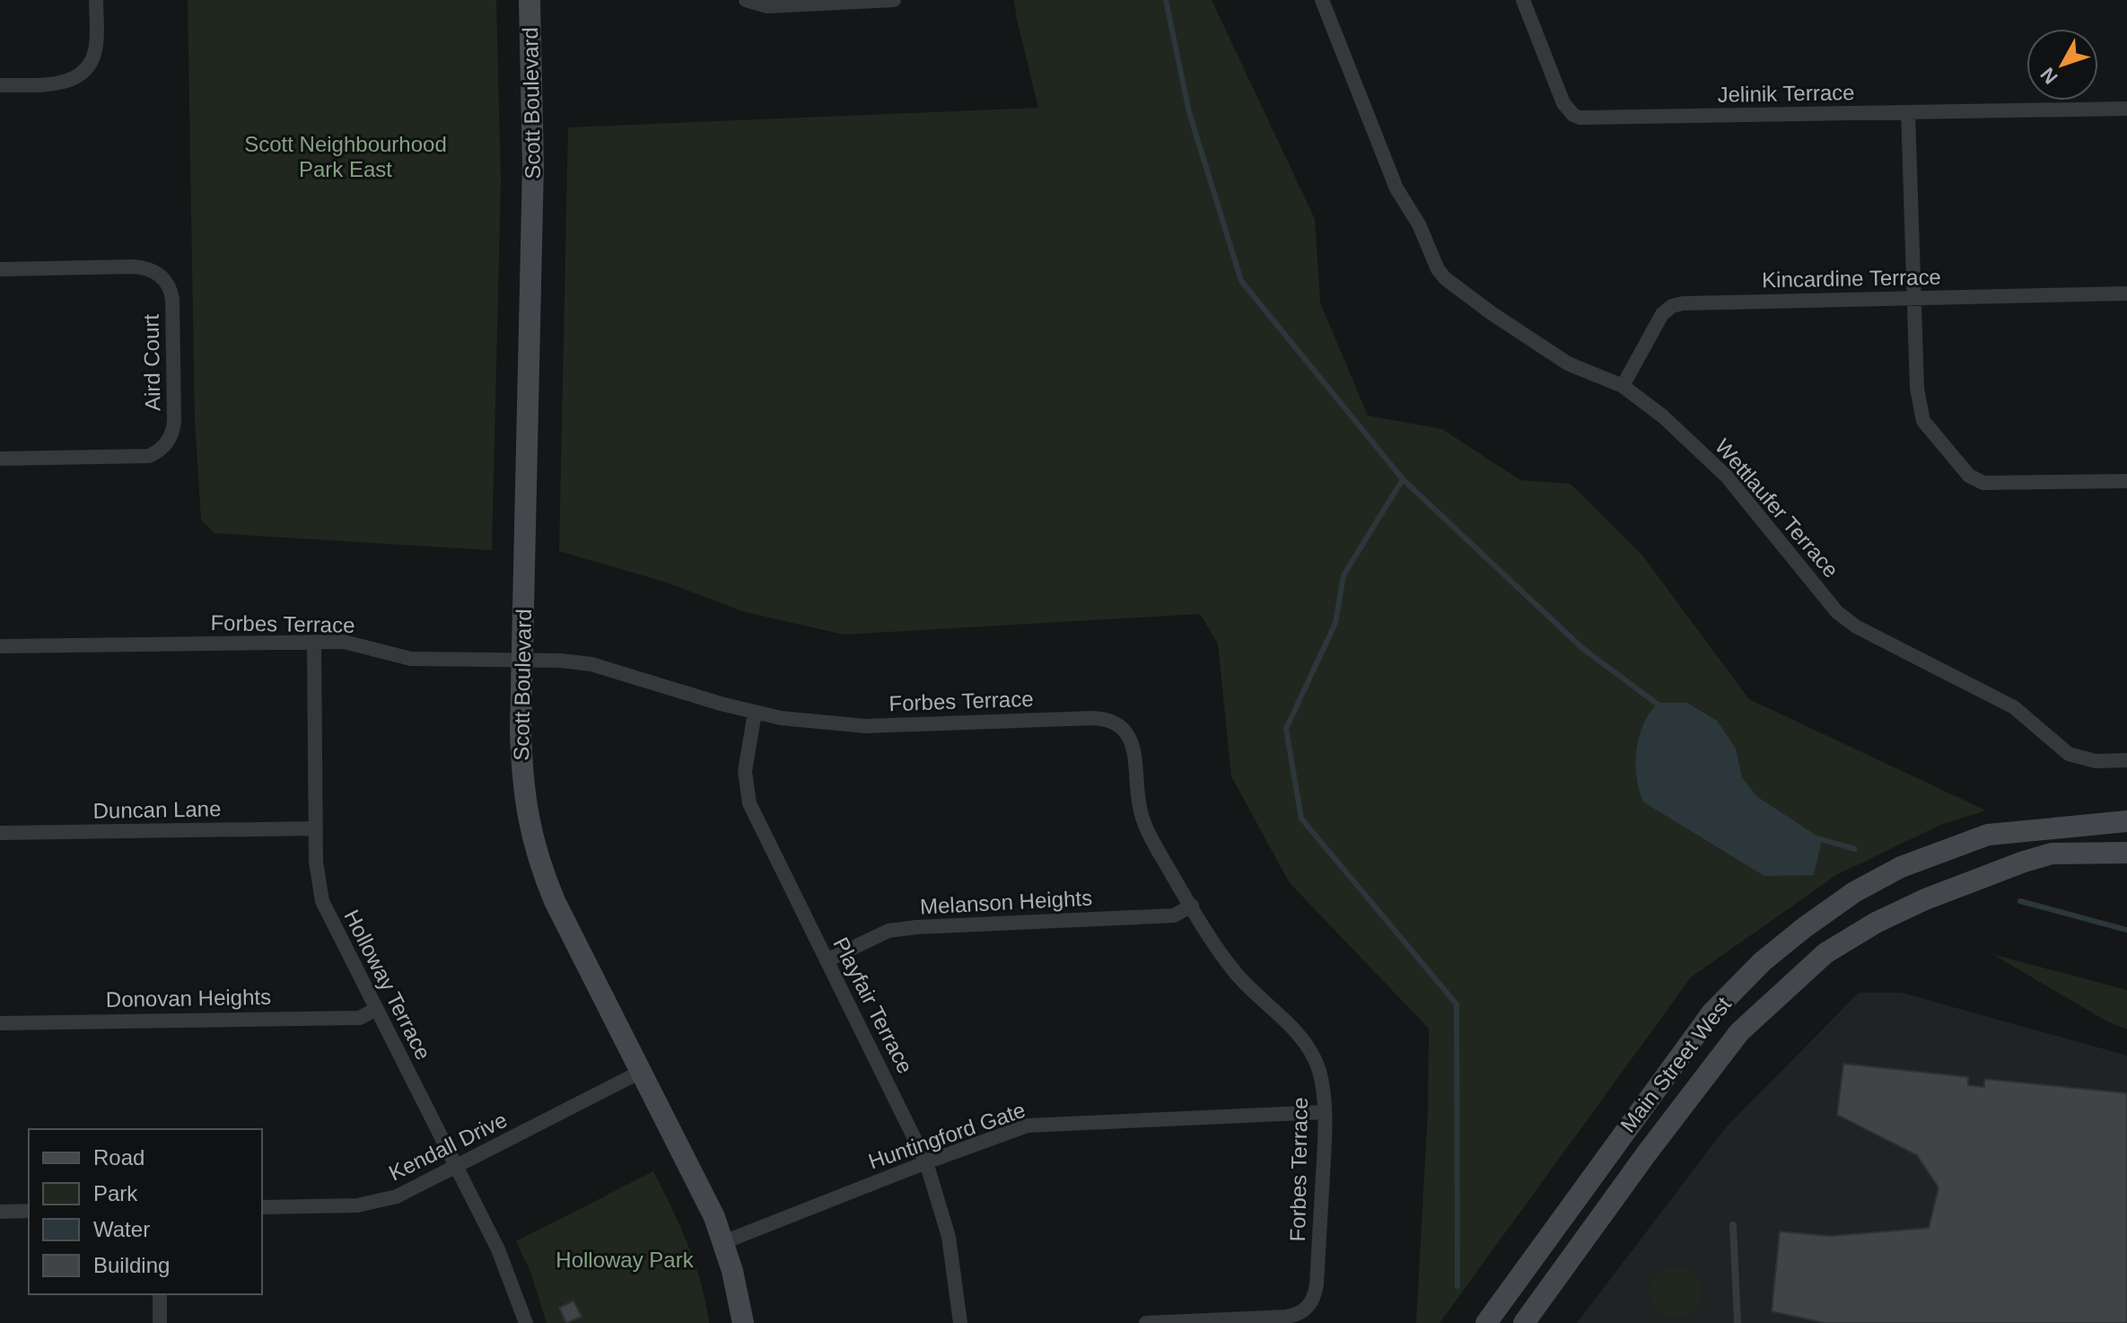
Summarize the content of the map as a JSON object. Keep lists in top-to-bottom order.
{
  "streets": {
    "main road": ["Scott Boulevard", "Main Street West"],
    "street": [
      "Jelinik Terrace",
      "Kincardine Terrace",
      "Aird Court",
      "Wettlaufer Terrace",
      "Forbes Terrace",
      "Duncan Lane",
      "Melanson Heights",
      "Holloway Terrace",
      "Donovan Heights",
      "Playfair Terrace",
      "Huntingford Gate",
      "Kendall Drive"
    ]
  },
  "crossings": [
    ["Scott Boulevard", "Forbes Terrace"],
    ["Scott Boulevard", "Huntingford Gate"],
    ["Scott Boulevard", "Kendall Drive"],
    ["Kincardine Terrace", "Wettlaufer Terrace"],
    ["Forbes Terrace", "Melanson Heights"],
    ["Forbes Terrace", "Holloway Terrace"],
    ["Forbes Terrace", "Playfair Terrace"],
    ["Forbes Terrace", "Huntingford Gate"],
    ["Duncan Lane", "Holloway Terrace"],
    ["Melanson Heights", "Playfair Terrace"],
    ["Holloway Terrace", "Donovan Heights"],
    ["Holloway Terrace", "Kendall Drive"],
    ["Playfair Terrace", "Huntingford Gate"]
  ],
  "parks": ["Scott Neighbourhood Park East", "Holloway Park"],
  "legend": [
    "Road",
    "Park",
    "Water",
    "Building"
  ],
  "north": "bottom left"
}
